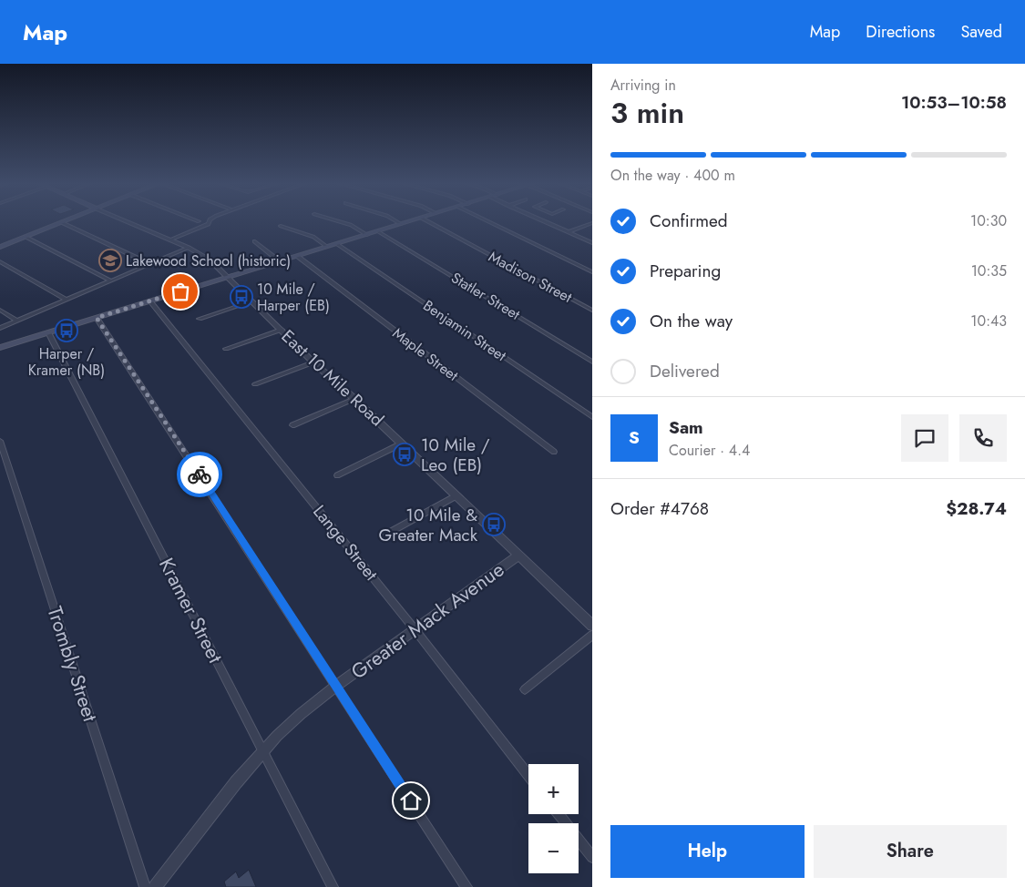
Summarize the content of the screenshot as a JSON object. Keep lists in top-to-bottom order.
{
  "streets": {
    "street": [
      "Madison Street",
      "Statler Street",
      "Benjamin Street",
      "Maple Street",
      "East 10 Mile Road",
      "Lange Street",
      "Kramer Street",
      "Greater Mack Avenue",
      "Trombly Street"
    ]
  },
  "crossings": [
    ["East 10 Mile Road", "Greater Mack Avenue"],
    ["Lange Street", "Greater Mack Avenue"],
    ["Kramer Street", "Greater Mack Avenue"]
  ],
  "places": {
    "school or university": ["Lakewood School (historic)"],
    "bus stop": [
      "10 Mile / Harper (EB)",
      "Harper / Kramer (NB)",
      "10 Mile / Leo (EB)",
      "10 Mile & Greater Mack"
    ]
  },
  "page": {
    "header": "Map",
    "nav": ["Map", "Directions", "Saved"],
    "heading": ["3 min", "Arriving in", "10:53–10:58"],
    "panel": [
      "Sam",
      "Courier · 4.4",
      "Order #4768",
      "$28.74"
    ],
    "bar": "On the way · 400 m",
    "list": [
      ["Confirmed", "10:30"],
      ["Preparing", "10:35"],
      ["On the way", "10:43"],
      "Delivered"
    ],
    "round": "S",
    "map_buttons": ["+", "−"],
    "buttons": ["Help", "Share"]
  }
}
